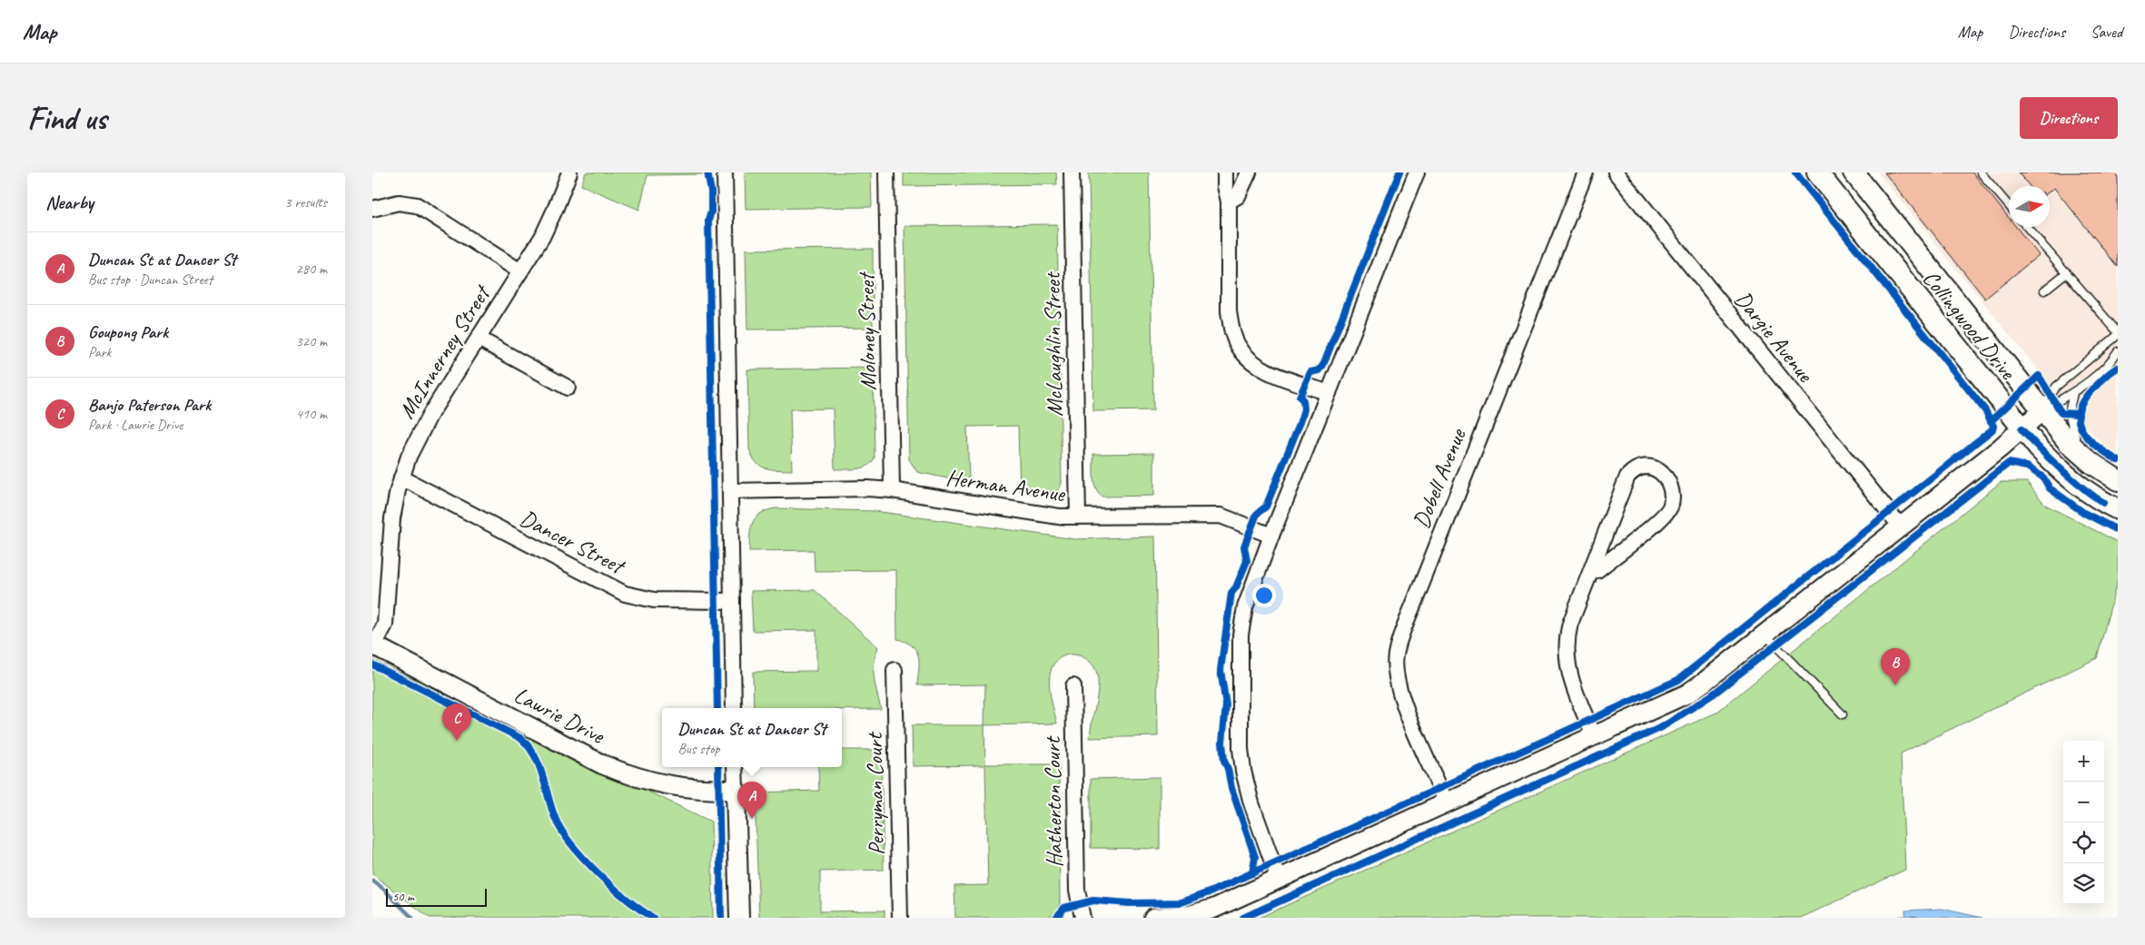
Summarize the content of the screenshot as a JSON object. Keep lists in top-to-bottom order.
{
  "streets": {
    "main road": ["Collingwood Drive"],
    "street": [
      "Moloney Street",
      "Dargie Avenue",
      "McLaughlin Street",
      "McInnerney Street",
      "Dobell Avenue",
      "Herman Avenue",
      "Dancer Street",
      "Lawrie Drive",
      "Perryman Court",
      "Hatherton Court"
    ]
  },
  "crossings": [
    ["Moloney Street", "Herman Avenue"],
    ["McLaughlin Street", "Herman Avenue"],
    ["McInnerney Street", "Dancer Street"],
    ["McInnerney Street", "Lawrie Drive"]
  ],
  "scale_bar": "50 m",
  "north": "right",
  "page": {
    "header": "Map",
    "nav": ["Map", "Directions", "Saved"],
    "buttons": "Directions",
    "title": "Find us",
    "heading": ["Nearby", "3 results"],
    "list": [
      {
        "mark": "A",
        "name": "Duncan St at Dancer St",
        "note": "Bus stop · Duncan Street",
        "value": "280 m"
      },
      {
        "mark": "B",
        "name": "Goupong Park",
        "note": "Park",
        "value": "320 m"
      },
      {
        "mark": "C",
        "name": "Banjo Paterson Park",
        "note": "Park · Lawrie Drive",
        "value": "410 m"
      }
    ],
    "pins": ["B", "C", "A"],
    "popup": ["Duncan St at Dancer St", "Bus stop"],
    "map_buttons": ["+", "−"],
    "scale": "50 m"
  }
}
